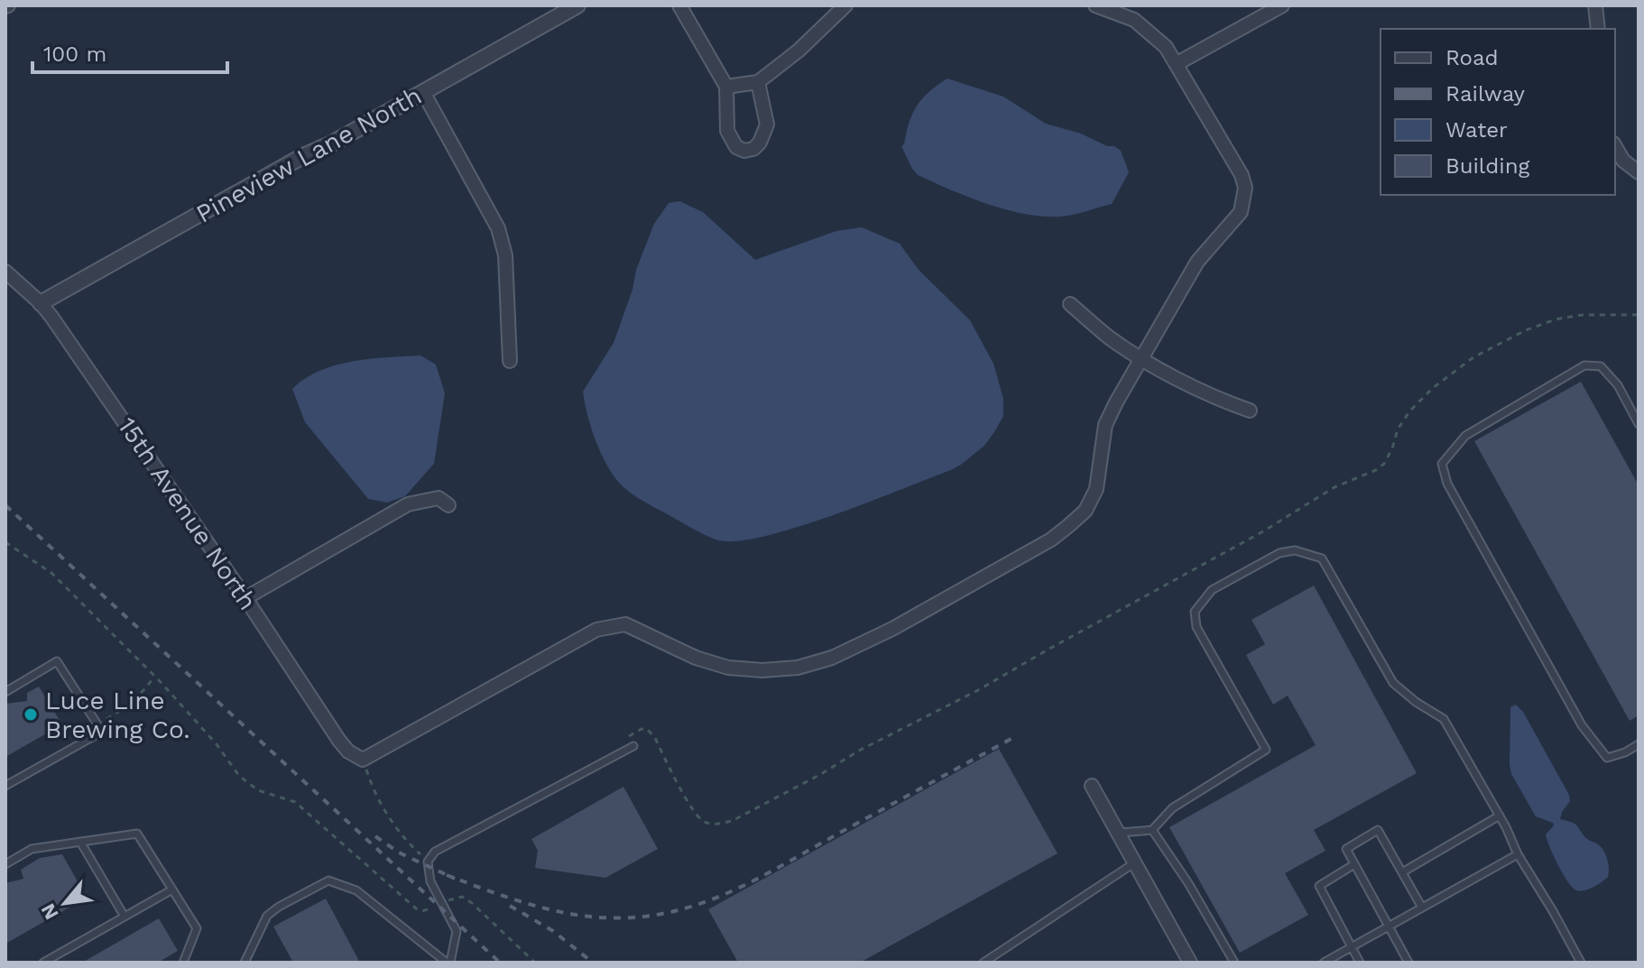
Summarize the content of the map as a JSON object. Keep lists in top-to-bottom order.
{
  "streets": {
    "street": ["Pineview Lane North", "15th Avenue North"]
  },
  "crossings": [
    ["Pineview Lane North", "15th Avenue North"]
  ],
  "places": ["Luce Line Brewing Co."],
  "legend": [
    "Road",
    "Railway",
    "Water",
    "Building"
  ],
  "scale_bar": "100 m",
  "north": "bottom left"
}
